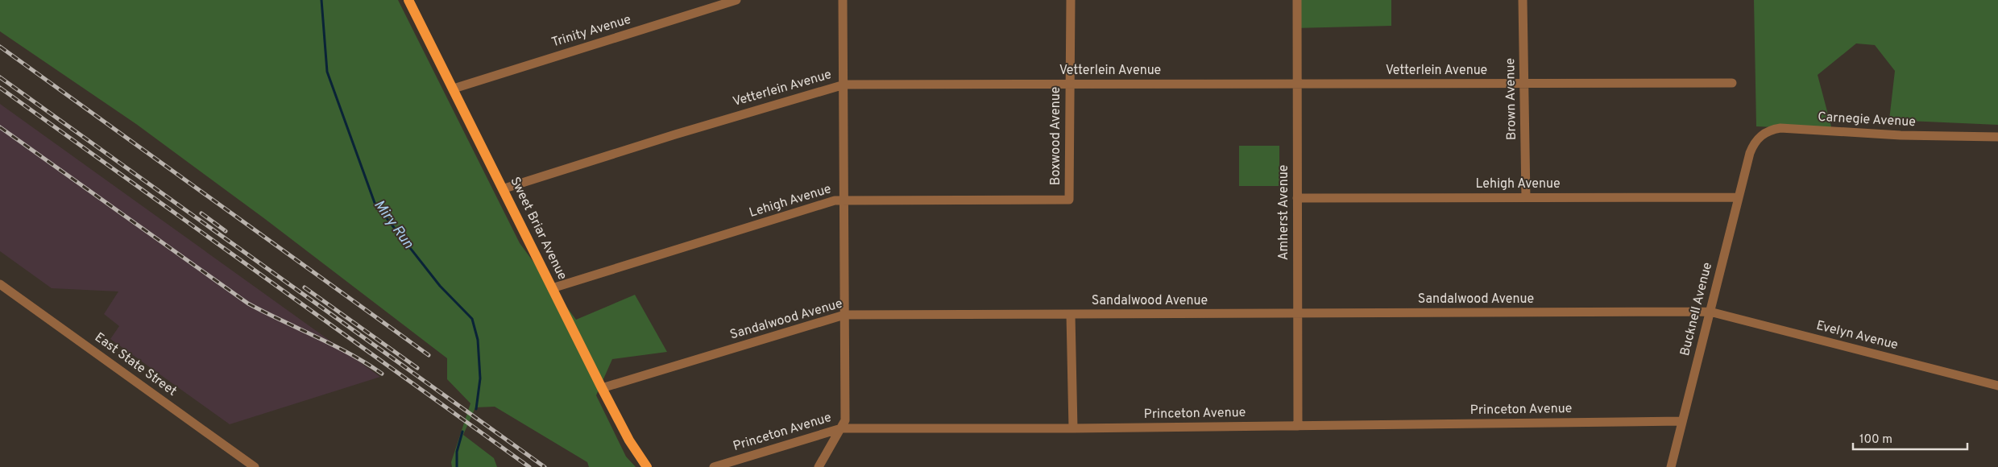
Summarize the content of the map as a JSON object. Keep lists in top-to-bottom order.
{
  "streets": {
    "main road": ["Sweet Briar Avenue"],
    "street": [
      "Trinity Avenue",
      "Vetterlein Avenue",
      "Brown Avenue",
      "Carnegie Avenue",
      "Boxwood Avenue",
      "Lehigh Avenue",
      "Amherst Avenue",
      "Sandalwood Avenue",
      "Bucknell Avenue",
      "Evelyn Avenue",
      "East State Street",
      "Princeton Avenue"
    ]
  },
  "crossings": [
    ["Trinity Avenue", "Sweet Briar Avenue"],
    ["Vetterlein Avenue", "Brown Avenue"],
    ["Vetterlein Avenue", "Boxwood Avenue"],
    ["Vetterlein Avenue", "Amherst Avenue"],
    ["Vetterlein Avenue", "Sweet Briar Avenue"],
    ["Brown Avenue", "Lehigh Avenue"],
    ["Carnegie Avenue", "Bucknell Avenue"],
    ["Boxwood Avenue", "Lehigh Avenue"],
    ["Lehigh Avenue", "Amherst Avenue"],
    ["Lehigh Avenue", "Sweet Briar Avenue"],
    ["Lehigh Avenue", "Bucknell Avenue"],
    ["Amherst Avenue", "Sandalwood Avenue"],
    ["Amherst Avenue", "Princeton Avenue"],
    ["Sweet Briar Avenue", "Sandalwood Avenue"],
    ["Sandalwood Avenue", "Bucknell Avenue"],
    ["Sandalwood Avenue", "Evelyn Avenue"],
    ["Bucknell Avenue", "Evelyn Avenue"],
    ["Bucknell Avenue", "Princeton Avenue"]
  ],
  "water": ["Miry Run"],
  "scale_bar": "100 m"
}
